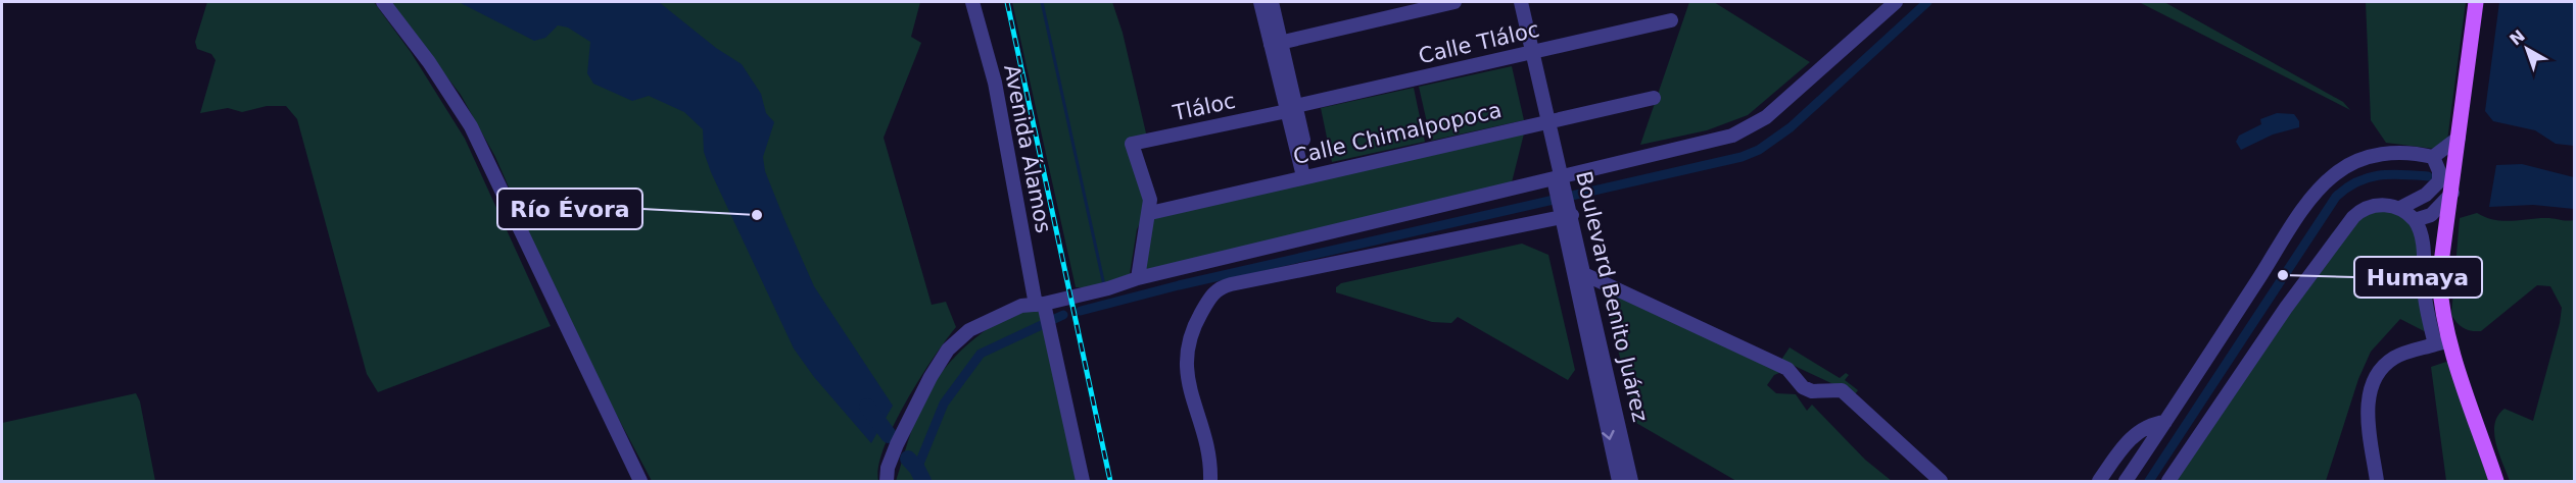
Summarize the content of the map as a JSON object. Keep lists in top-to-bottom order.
{
  "streets": {
    "street": [
      "Calle Tláloc",
      "Tláloc",
      "Calle Chimalpopoca",
      "Avenida Álamos",
      "Boulevard Benito Juárez"
    ]
  },
  "crossings": [
    ["Calle Tláloc", "Tláloc"],
    ["Calle Tláloc", "Boulevard Benito Juárez"],
    ["Tláloc", "Calle Chimalpopoca"],
    ["Calle Chimalpopoca", "Boulevard Benito Juárez"]
  ],
  "places": ["Río Évora", "Humaya"],
  "north": "top left"
}
